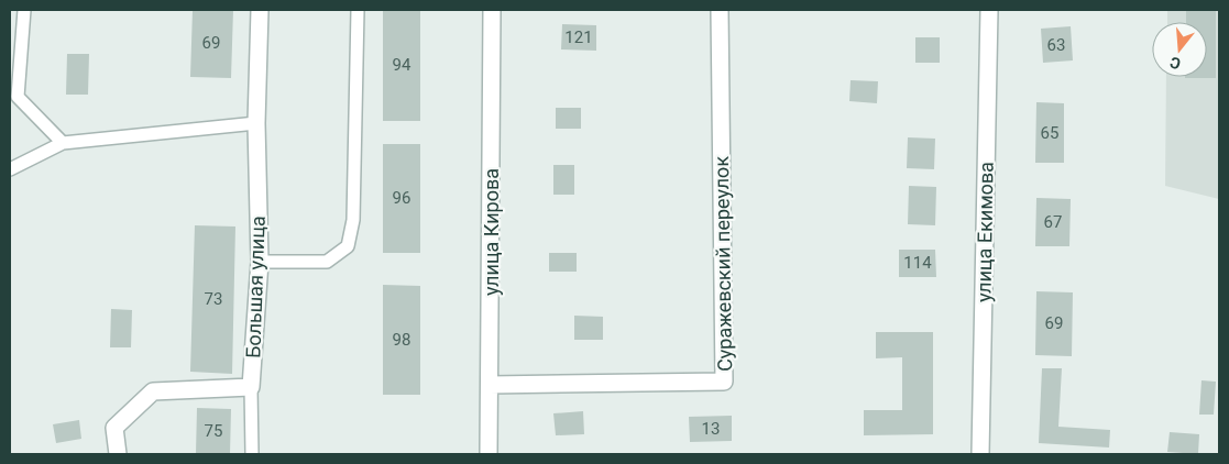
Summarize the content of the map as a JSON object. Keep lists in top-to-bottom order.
{
  "streets": {
    "street": [
      "улица Кирова",
      "улица Екимова",
      "Суражевский переулок",
      "Большая улица"
    ]
  },
  "crossings": [
    ["улица Кирова", "Суражевский переулок"]
  ],
  "house_numbers": [
    "121",
    "69",
    "63",
    "94",
    "65",
    "96",
    "67",
    "114",
    "73",
    "69",
    "98",
    "13",
    "75"
  ],
  "north": "bottom"
}
